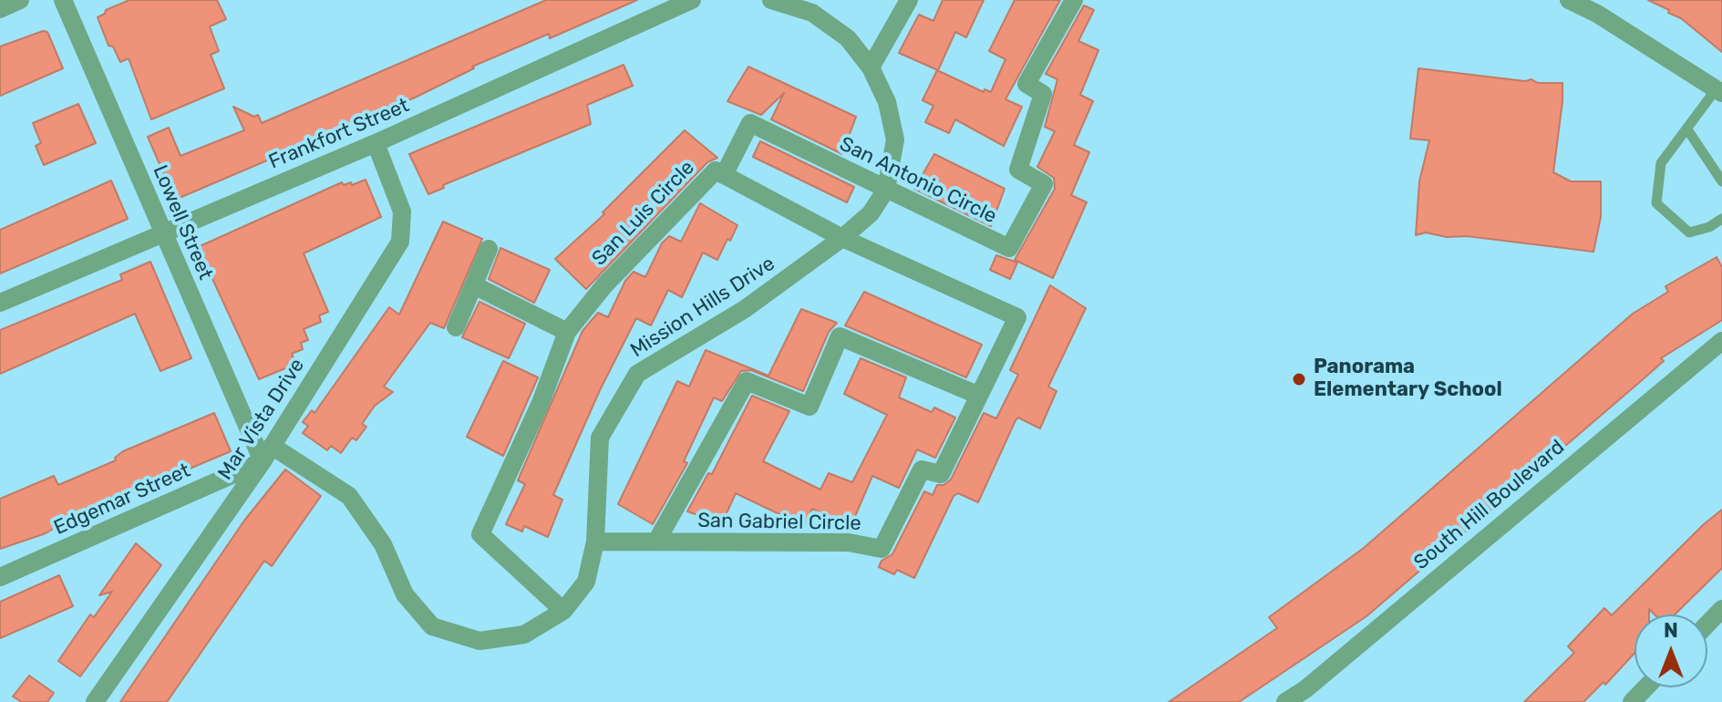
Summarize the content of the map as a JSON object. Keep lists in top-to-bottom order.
{
  "streets": {
    "street": [
      "Frankfort Street",
      "San Antonio Circle",
      "San Luis Circle",
      "Lowell Street",
      "Mission Hills Drive",
      "Mar Vista Drive",
      "Edgemar Street",
      "South Hill Boulevard",
      "San Gabriel Circle"
    ]
  },
  "crossings": [
    ["Frankfort Street", "Lowell Street"],
    ["Frankfort Street", "Mar Vista Drive"],
    ["San Antonio Circle", "San Luis Circle"],
    ["San Antonio Circle", "Mission Hills Drive"],
    ["San Luis Circle", "Mission Hills Drive"],
    ["San Luis Circle", "San Gabriel Circle"],
    ["Lowell Street", "Mission Hills Drive"],
    ["Lowell Street", "Mar Vista Drive"],
    ["Lowell Street", "Edgemar Street"],
    ["Mission Hills Drive", "Mar Vista Drive"],
    ["Mission Hills Drive", "Edgemar Street"],
    ["Mission Hills Drive", "San Gabriel Circle"],
    ["Mar Vista Drive", "Edgemar Street"]
  ],
  "places": ["Panorama Elementary School"],
  "north": "top"
}
